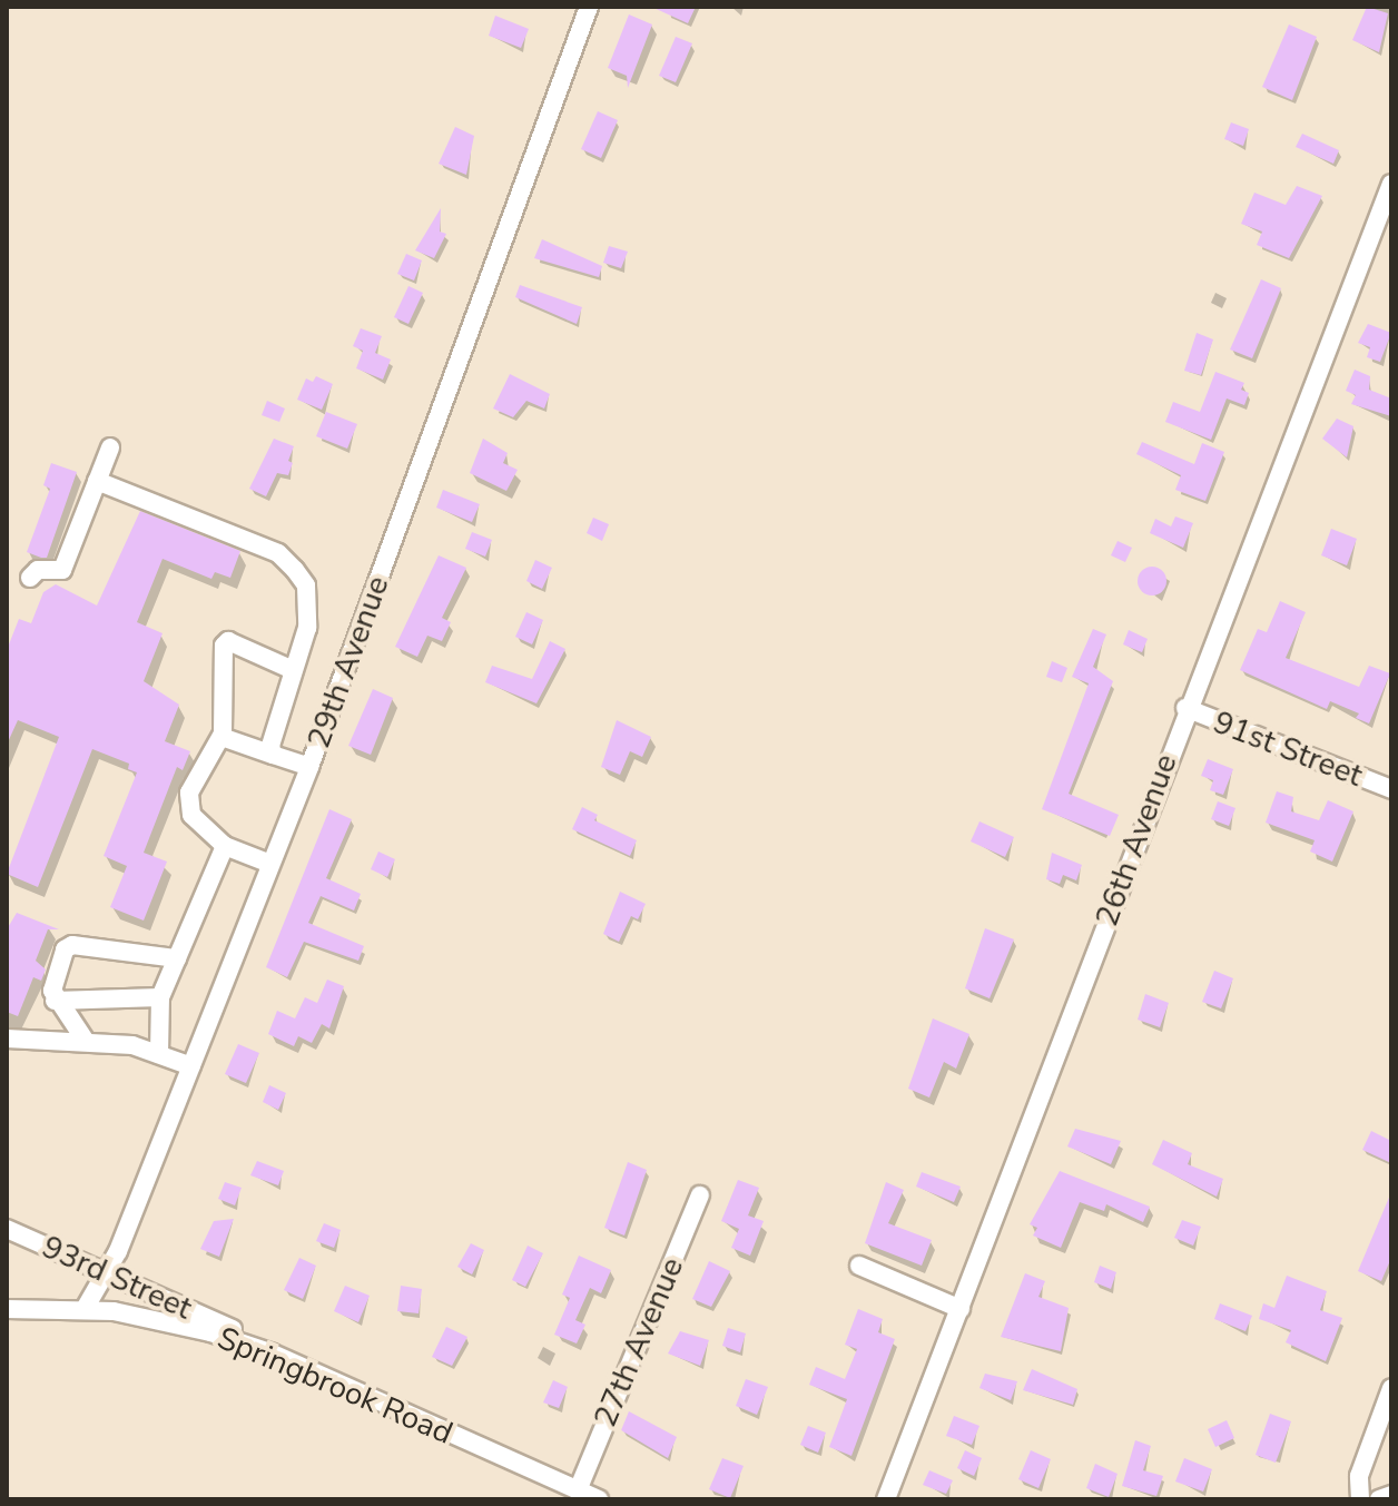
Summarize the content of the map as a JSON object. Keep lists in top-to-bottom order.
{
  "streets": {
    "street": [
      "29th Avenue",
      "91st Street",
      "26th Avenue",
      "93rd Street",
      "27th Avenue",
      "Springbrook Road"
    ]
  },
  "crossings": [
    ["29th Avenue", "93rd Street"],
    ["29th Avenue", "Springbrook Road"],
    ["91st Street", "26th Avenue"],
    ["93rd Street", "Springbrook Road"],
    ["27th Avenue", "Springbrook Road"]
  ]
}
